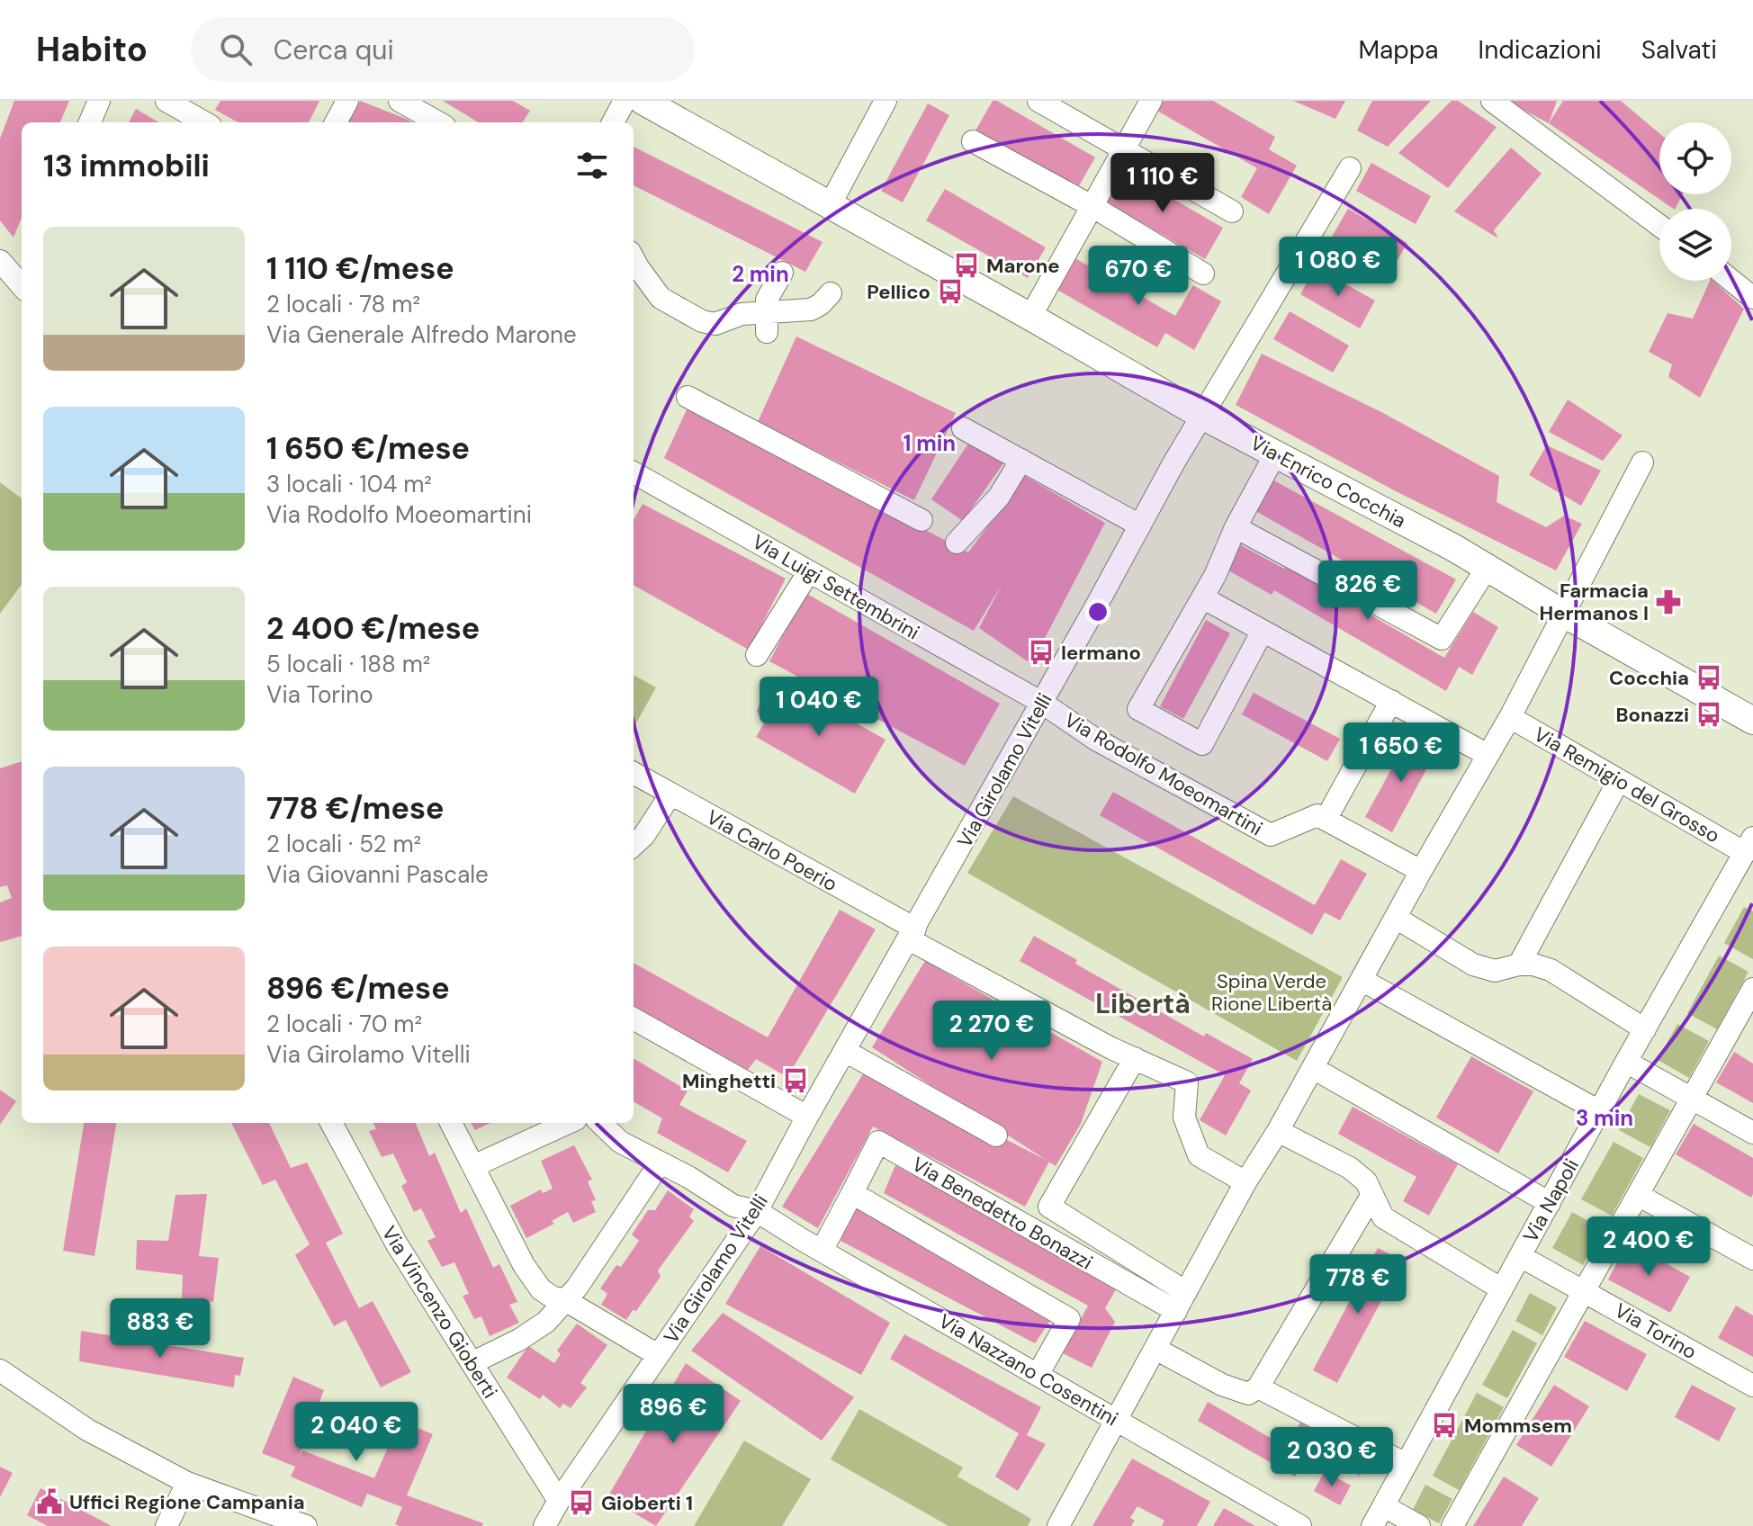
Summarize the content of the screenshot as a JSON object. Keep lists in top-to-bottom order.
{
  "streets": {
    "main road": ["Via Enrico Cocchia"],
    "street": [
      "Via Luigi Settembrini",
      "Via Girolamo Vitelli",
      "Via Rodolfo Moeomartini",
      "Via Remigio del Grosso",
      "Via Carlo Poerio",
      "Via Napoli",
      "Via Benedetto Bonazzi",
      "Via Vincenzo Gioberti",
      "Via Torino",
      "Via Nazzano Cosentini"
    ]
  },
  "crossings": [
    ["Via Enrico Cocchia", "Via Girolamo Vitelli"],
    ["Via Luigi Settembrini", "Via Girolamo Vitelli"],
    ["Via Luigi Settembrini", "Via Rodolfo Moeomartini"],
    ["Via Girolamo Vitelli", "Via Rodolfo Moeomartini"],
    ["Via Girolamo Vitelli", "Via Carlo Poerio"],
    ["Via Girolamo Vitelli", "Via Vincenzo Gioberti"],
    ["Via Girolamo Vitelli", "Via Nazzano Cosentini"],
    ["Via Remigio del Grosso", "Via Napoli"],
    ["Via Napoli", "Via Torino"],
    ["Via Benedetto Bonazzi", "Via Nazzano Cosentini"]
  ],
  "districts": ["Libertà"],
  "parks": ["Spina Verde Rione Libertà"],
  "places": {
    "bus stop": [
      "Marone",
      "Pellico",
      "Iermano",
      "Cocchia",
      "Bonazzi",
      "Minghetti",
      "Mommsem",
      "Gioberti 1"
    ],
    "pharmacy": ["Farmacia Hermanos I"],
    "public building": ["Uffici Regione Campania"]
  },
  "page": {
    "header": "Habito",
    "search": "Cerca qui",
    "nav": ["Mappa", "Indicazioni", "Salvati"],
    "heading": "13 immobili",
    "price": [
      "1 110 €",
      "1 080 €",
      "670 €",
      "826 €",
      "1 040 €",
      "1 650 €",
      "2 270 €",
      "2 400 €",
      "778 €",
      "883 €",
      "896 €",
      "2 040 €",
      "2 030 €"
    ],
    "list": [
      {
        "name": "1 110 €/mese",
        "note": "2 locali · 78 m² · Via Generale Alfredo Marone"
      },
      {
        "name": "1 650 €/mese",
        "note": "3 locali · 104 m² · Via Rodolfo Moeomartini"
      },
      {
        "name": "2 400 €/mese",
        "note": "5 locali · 188 m² · Via Torino"
      },
      {
        "name": "778 €/mese",
        "note": "2 locali · 52 m² · Via Giovanni Pascale"
      },
      {
        "name": "896 €/mese",
        "note": "2 locali · 70 m² · Via Girolamo Vitelli"
      }
    ]
  },
  "rings": ["2 min", "1 min", "3 min"]
}
